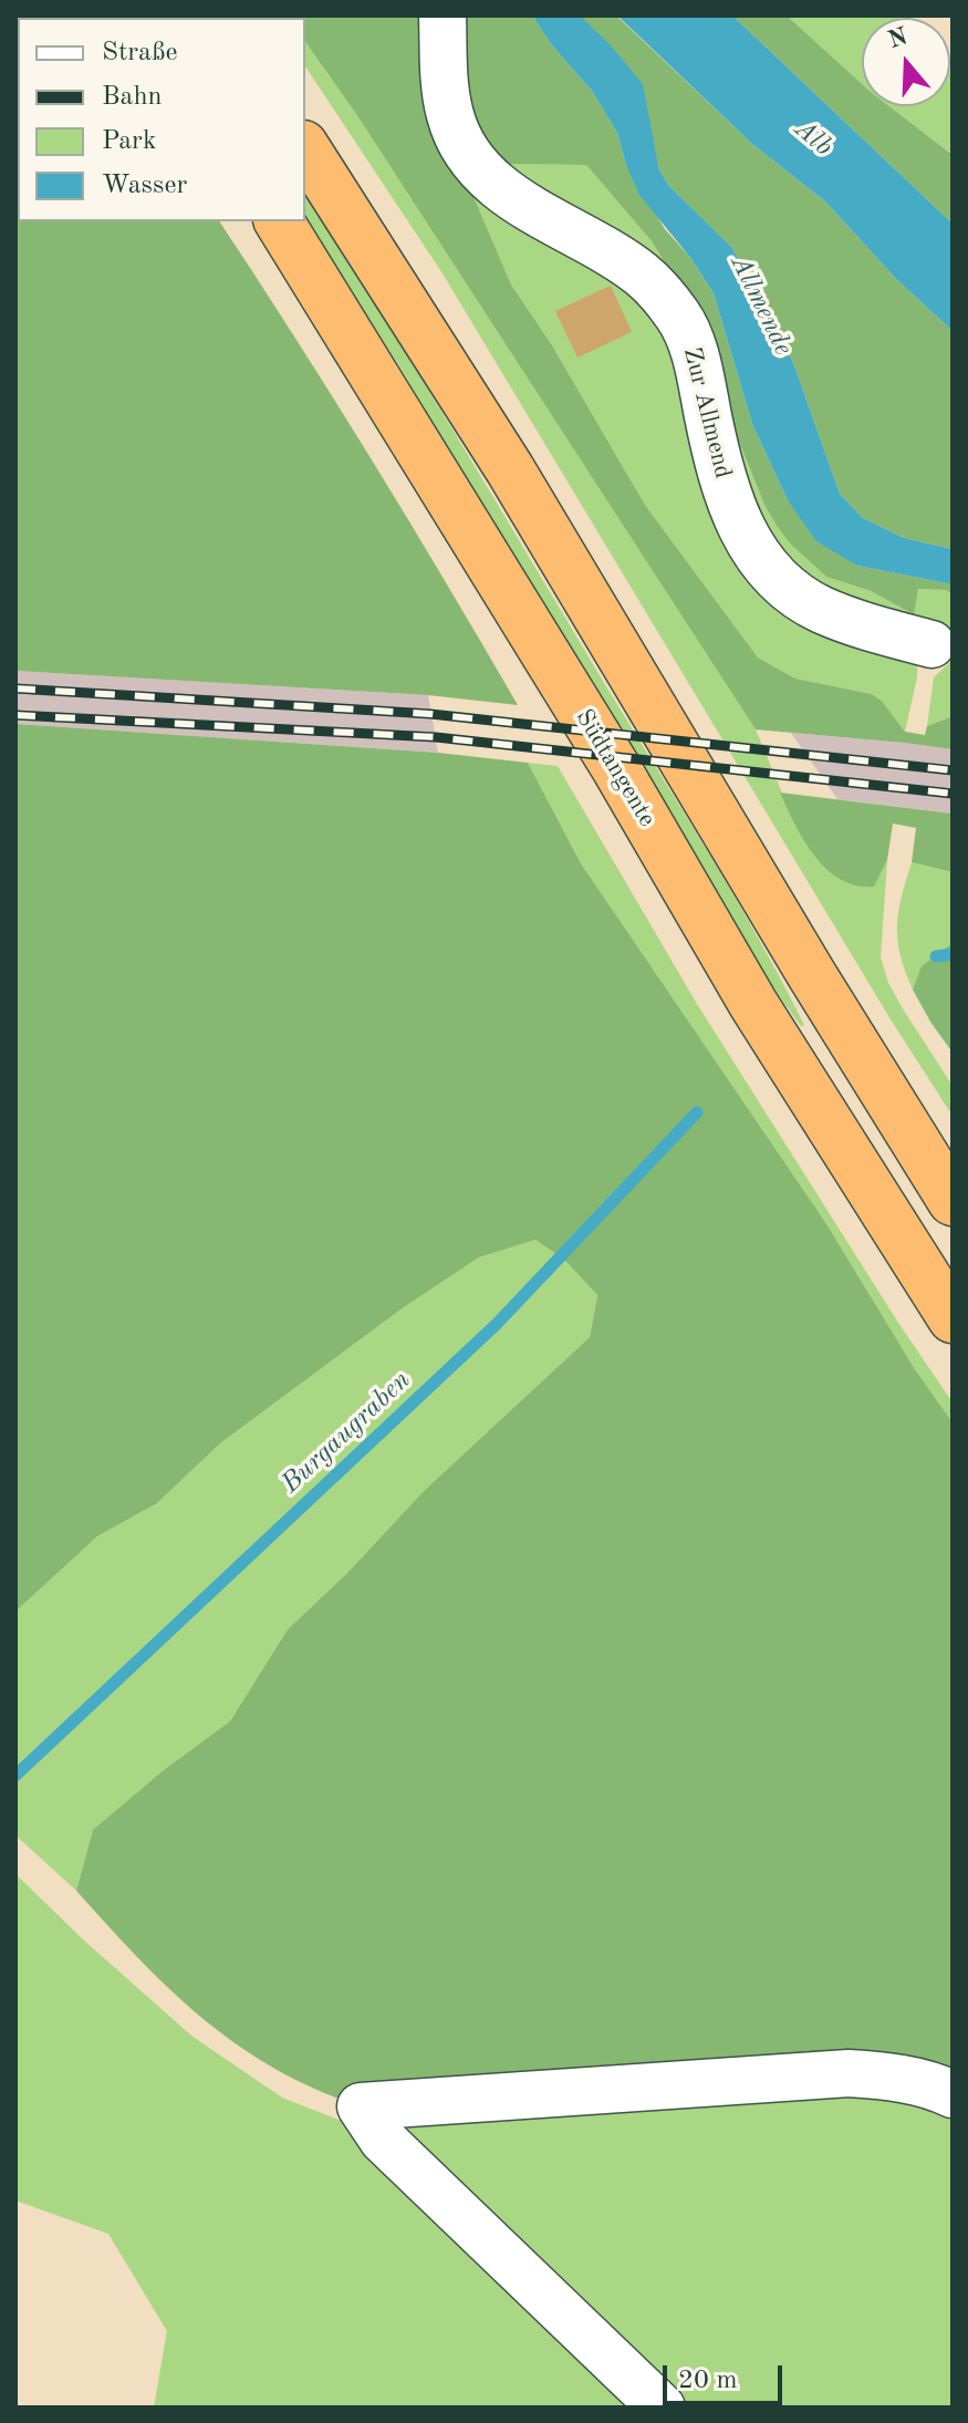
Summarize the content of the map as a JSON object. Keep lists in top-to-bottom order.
{
  "streets": {
    "highway": ["Südtangente"],
    "lane": ["Zur Allmend"]
  },
  "water": ["Alb", "Allmende", "Burgaugraben"],
  "legend": [
    "Straße",
    "Bahn",
    "Park",
    "Wasser"
  ],
  "scale_bar": "20 m",
  "north": "top"
}
